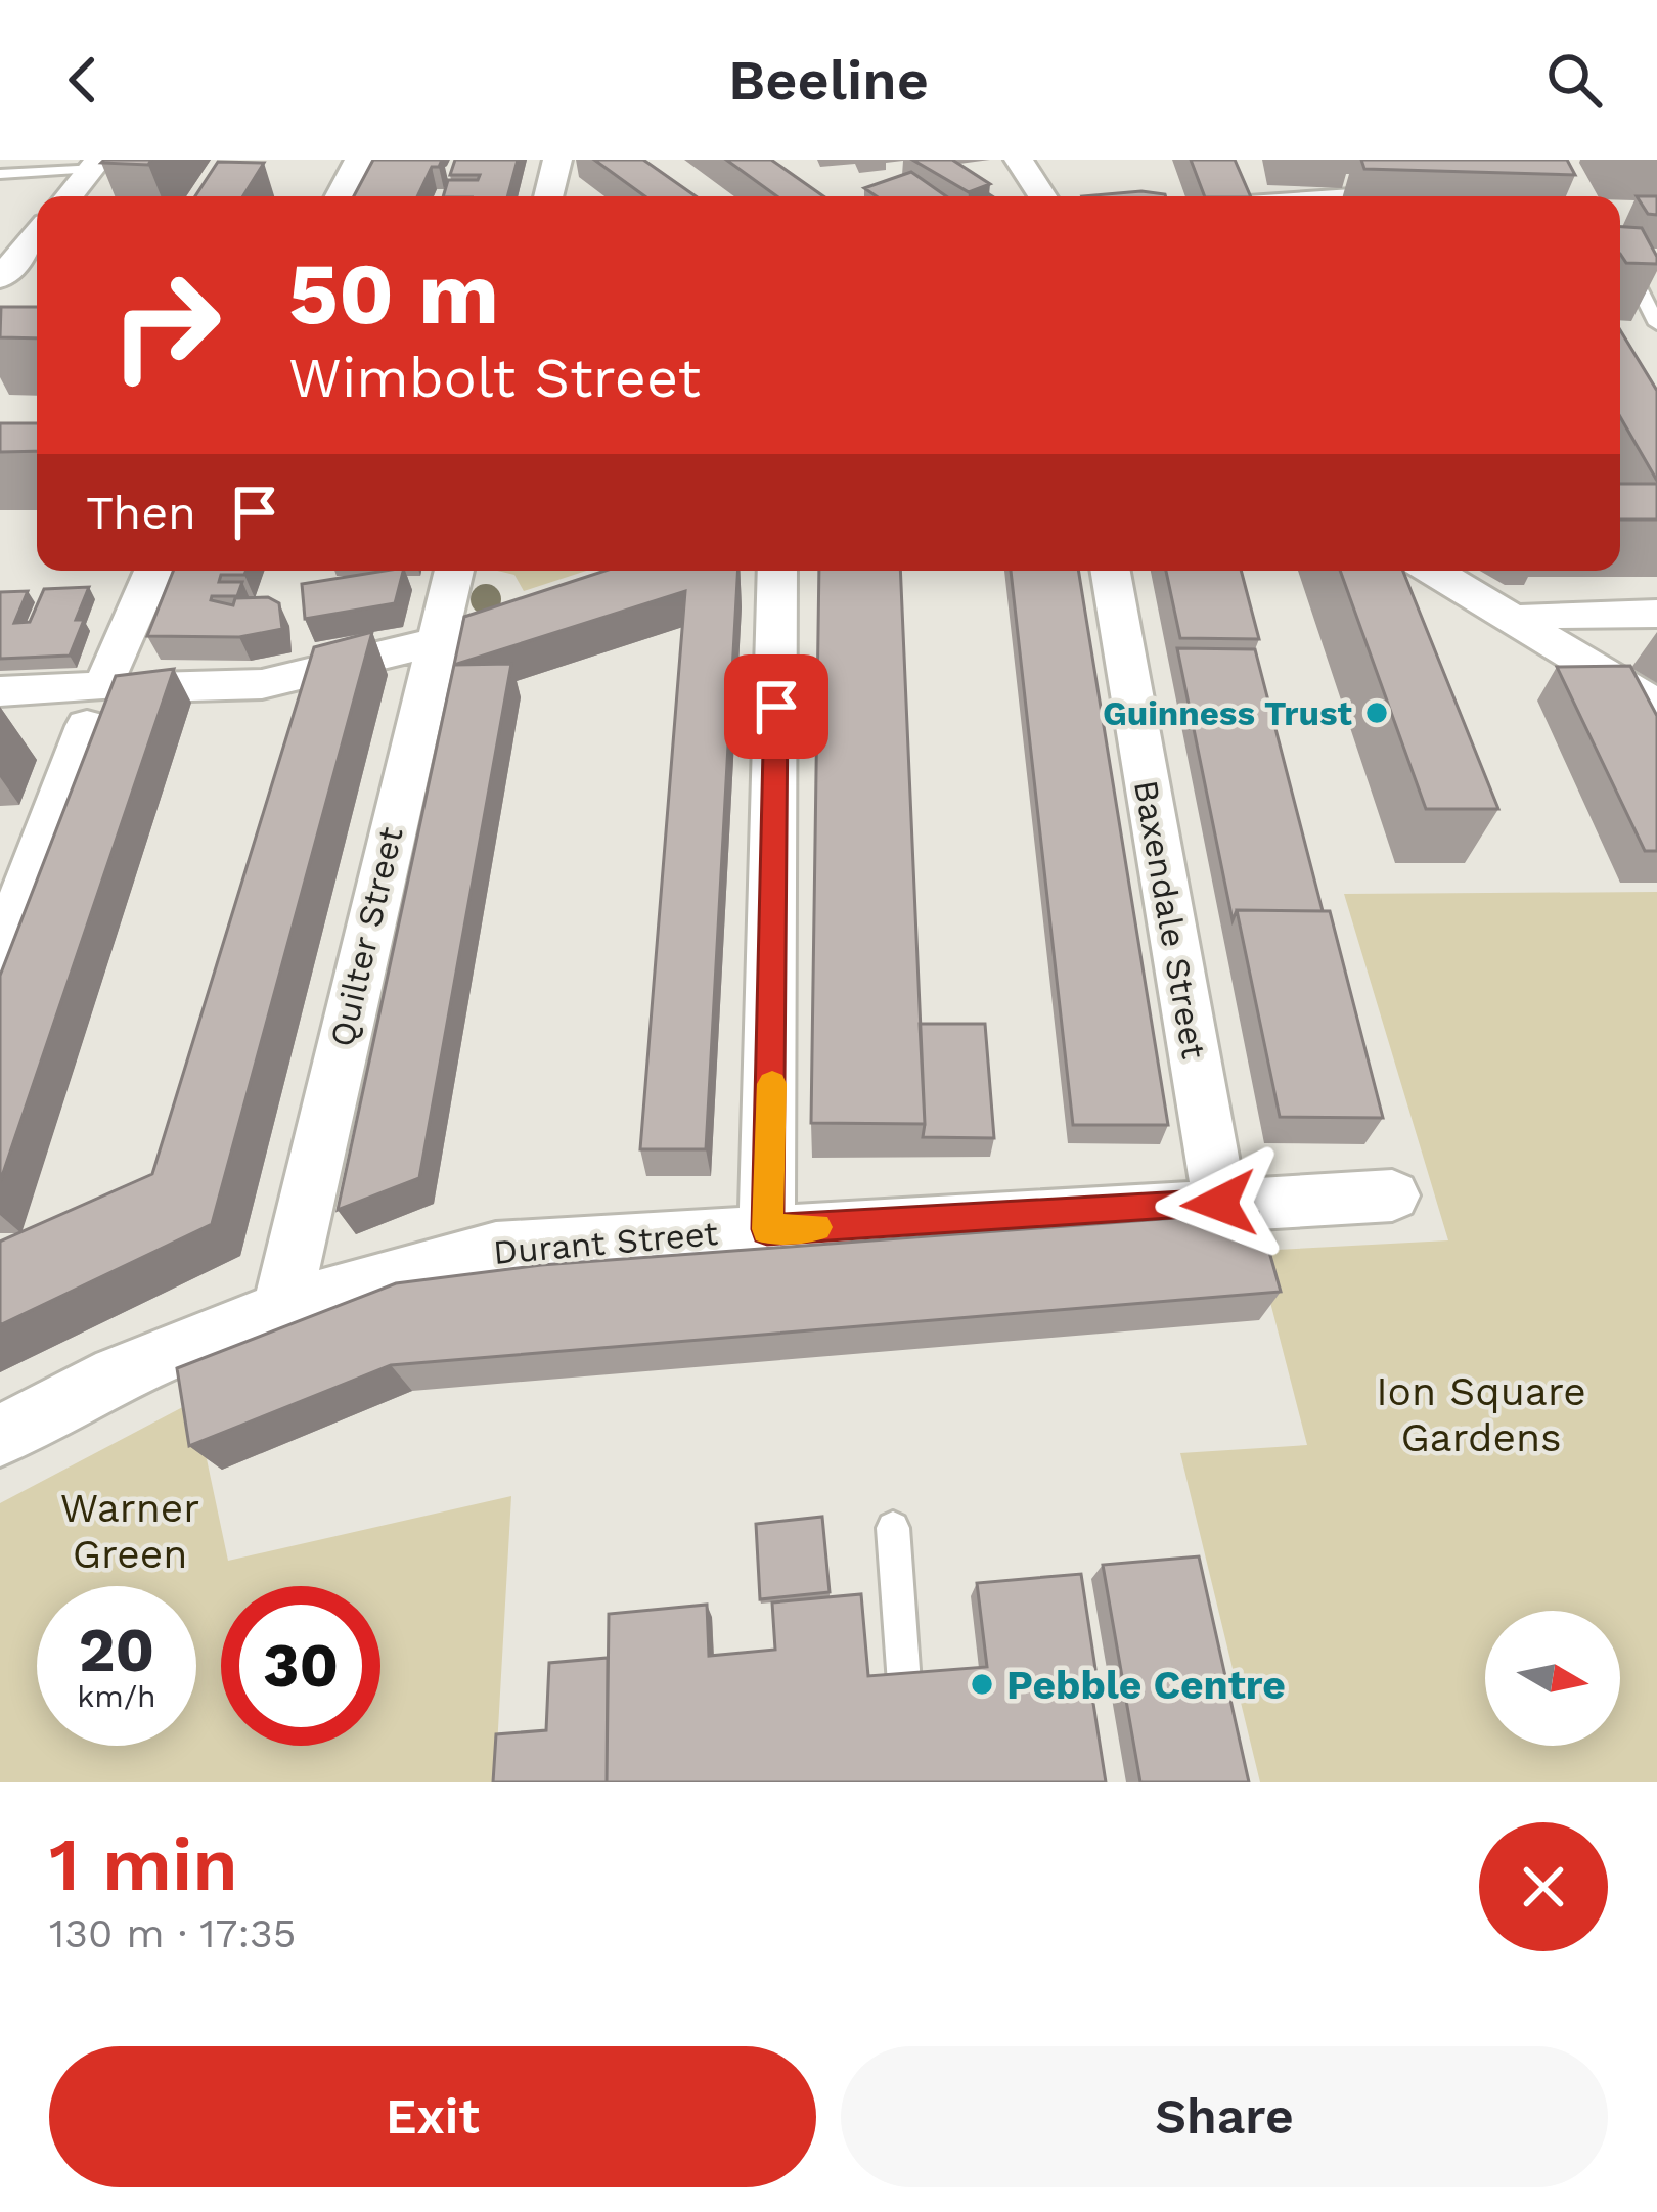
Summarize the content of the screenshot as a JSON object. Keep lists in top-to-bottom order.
{
  "streets": {
    "street": ["Baxendale Street", "Quilter Street", "Durant Street"]
  },
  "crossings": [
    ["Baxendale Street", "Durant Street"],
    ["Quilter Street", "Durant Street"]
  ],
  "parks": ["Ion Square Gardens", "Warner Green"],
  "places": ["Guinness Trust", "Pebble Centre"],
  "north": "right",
  "page": {
    "header": "Beeline",
    "turn": ["50 m", "Wimbolt Street"],
    "then": "Then",
    "speed": "20 km/h",
    "limit": "30",
    "heading": ["1 min", "130 m · 17:35"],
    "buttons": ["Exit", "Share"]
  }
}
